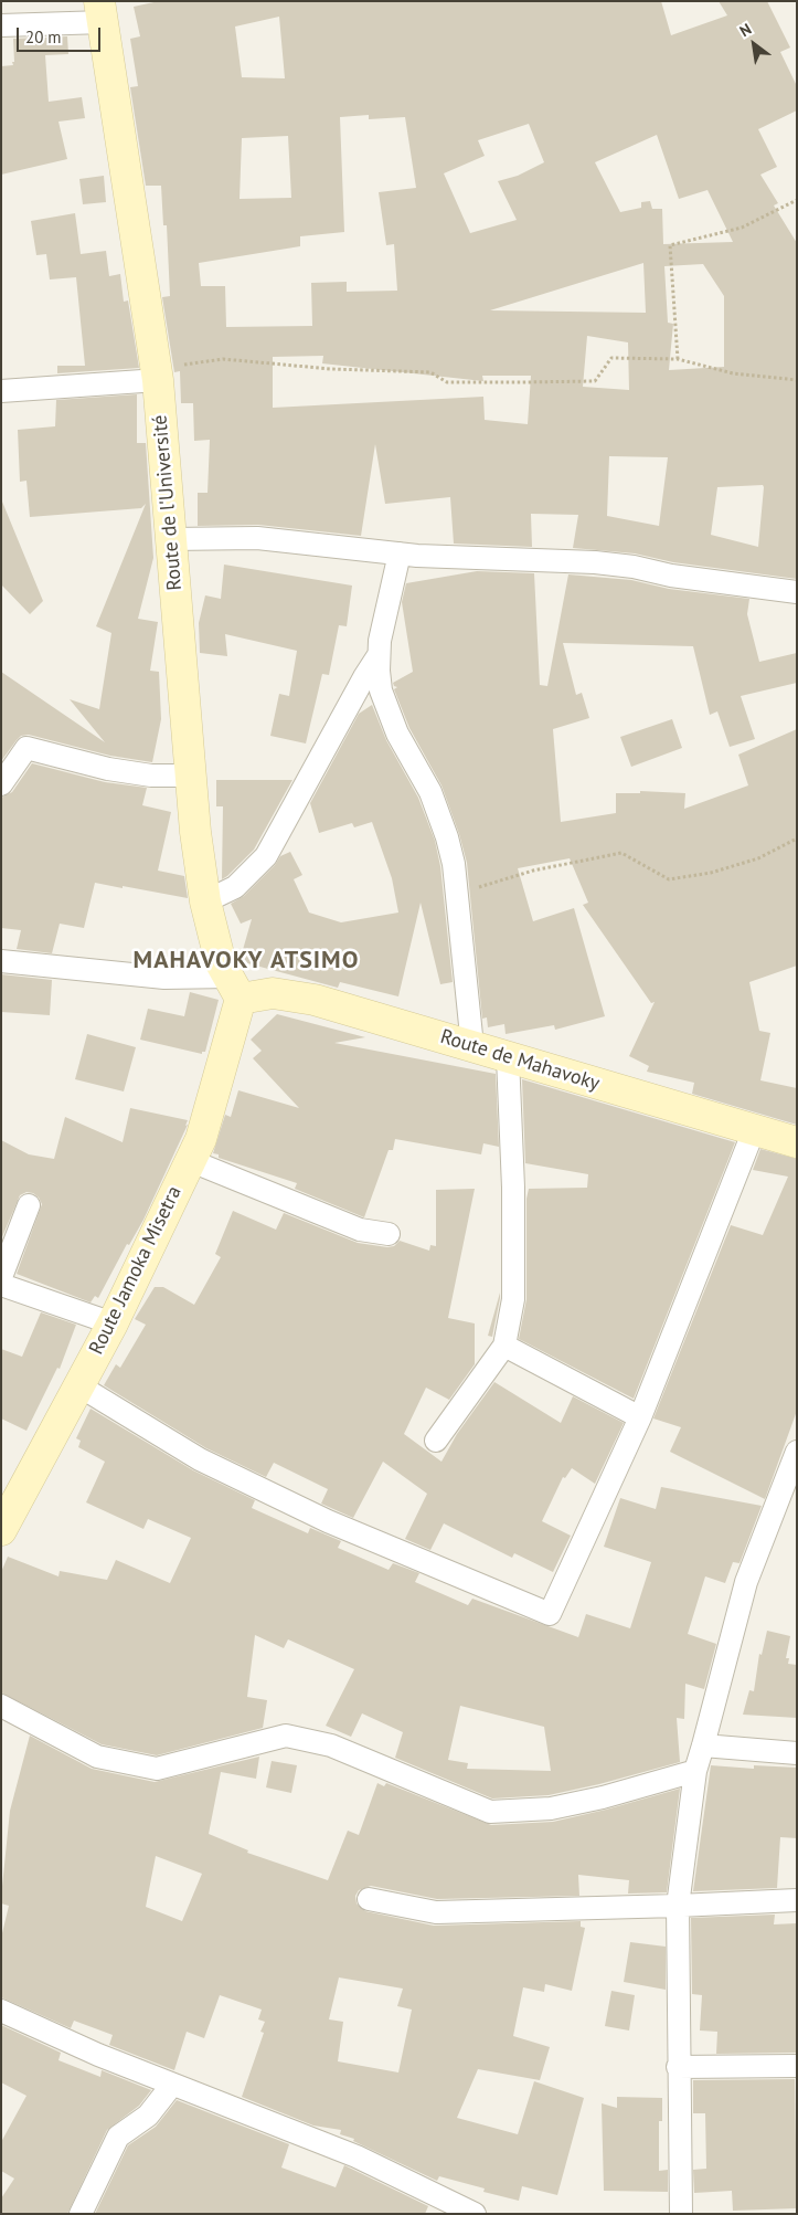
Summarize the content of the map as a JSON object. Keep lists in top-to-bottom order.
{
  "streets": {
    "street": ["Route de l'Université", "Route de Mahavoky", "Route Jamoka Misetra"]
  },
  "crossings": [
    ["Route de l'Université", "Route de Mahavoky"],
    ["Route de l'Université", "Route Jamoka Misetra"],
    ["Route de Mahavoky", "Route Jamoka Misetra"]
  ],
  "districts": ["MAHAVOKY ATSIMO"],
  "scale_bar": "20 m",
  "north": "top left"
}
